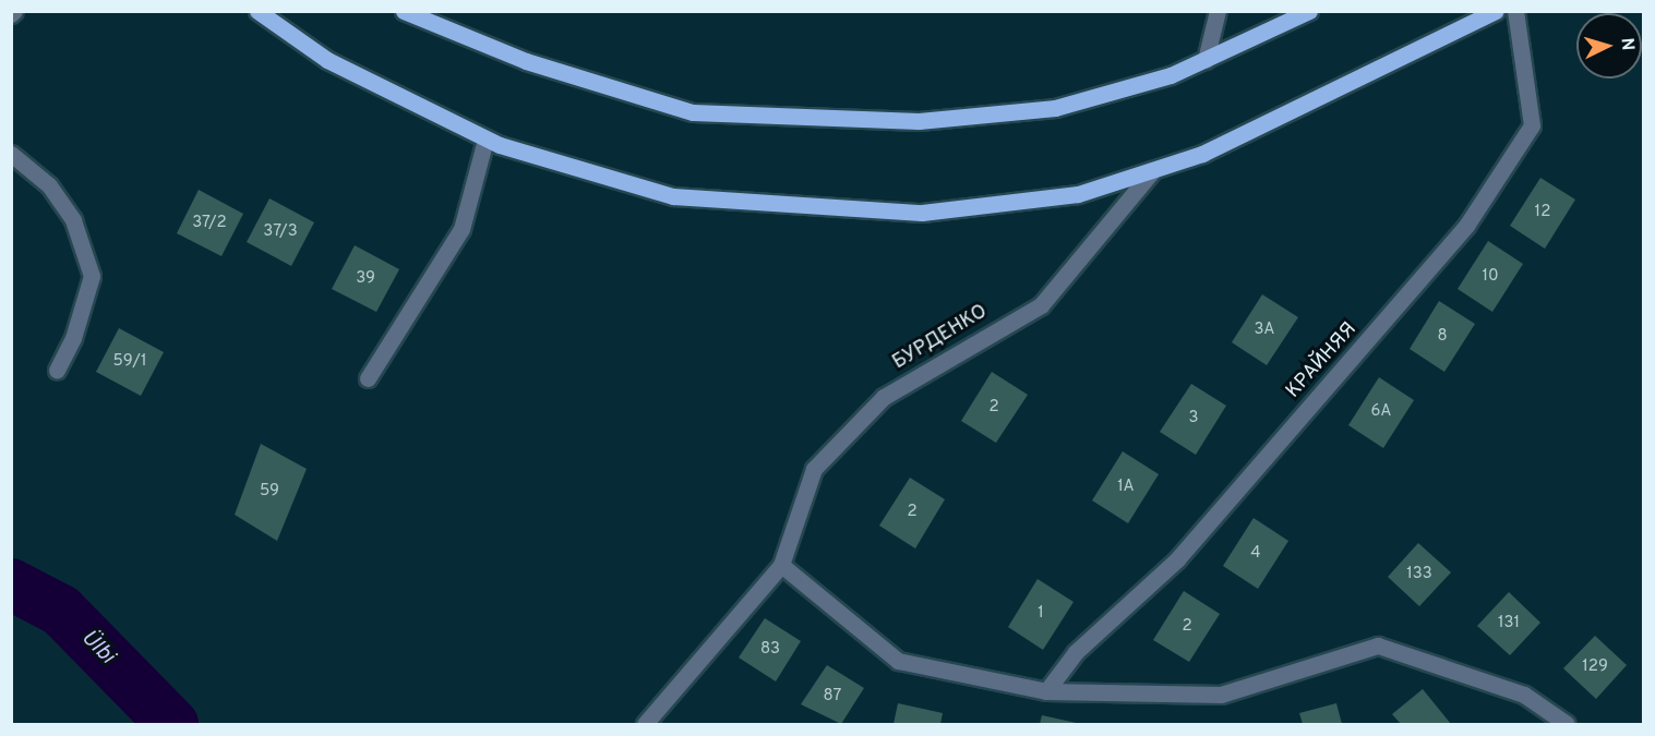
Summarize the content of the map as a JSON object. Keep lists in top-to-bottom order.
{
  "streets": {
    "street": ["БУРДЕНКО", "КРАЙНЯЯ"]
  },
  "water": ["Ülbi"],
  "house_numbers": [
    "12",
    "37/2",
    "37/3",
    "10",
    "39",
    "3А",
    "8",
    "59/1",
    "2",
    "6А",
    "3",
    "1А",
    "59",
    "2",
    "4",
    "133",
    "1",
    "131",
    "2",
    "83",
    "129",
    "87"
  ],
  "north": "right"
}
